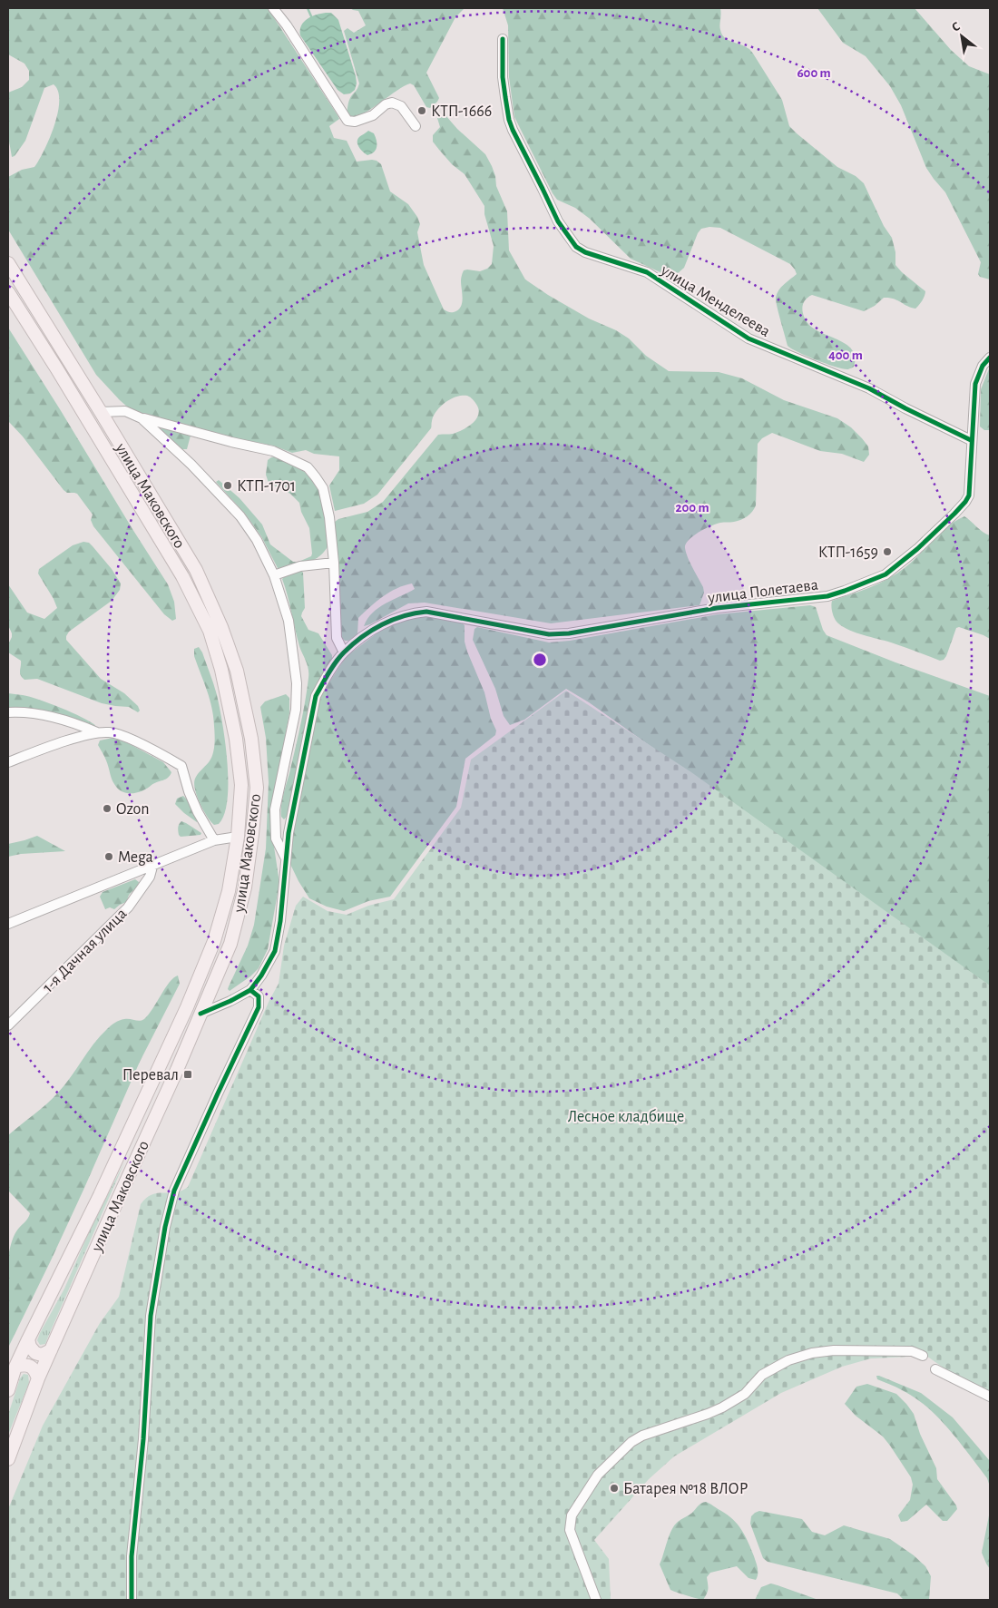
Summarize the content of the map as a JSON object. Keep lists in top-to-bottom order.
{
  "streets": {
    "highway": ["улица Маковского"],
    "street": ["улица Менделеева", "улица Полетаева", "1-я Дачная улица"]
  },
  "crossings": [
    ["улица Менделеева", "улица Полетаева"]
  ],
  "parks": ["Лесное кладбище"],
  "places": {
    "other": [
      "КТП-1666",
      "КТП-1701",
      "КТП-1659",
      "Ozon",
      "Mega",
      "Батарея №18 ВЛОР"
    ],
    "transit": ["Перевал"]
  },
  "north": "top left",
  "rings": ["600 m", "400 m", "200 m"]
}
